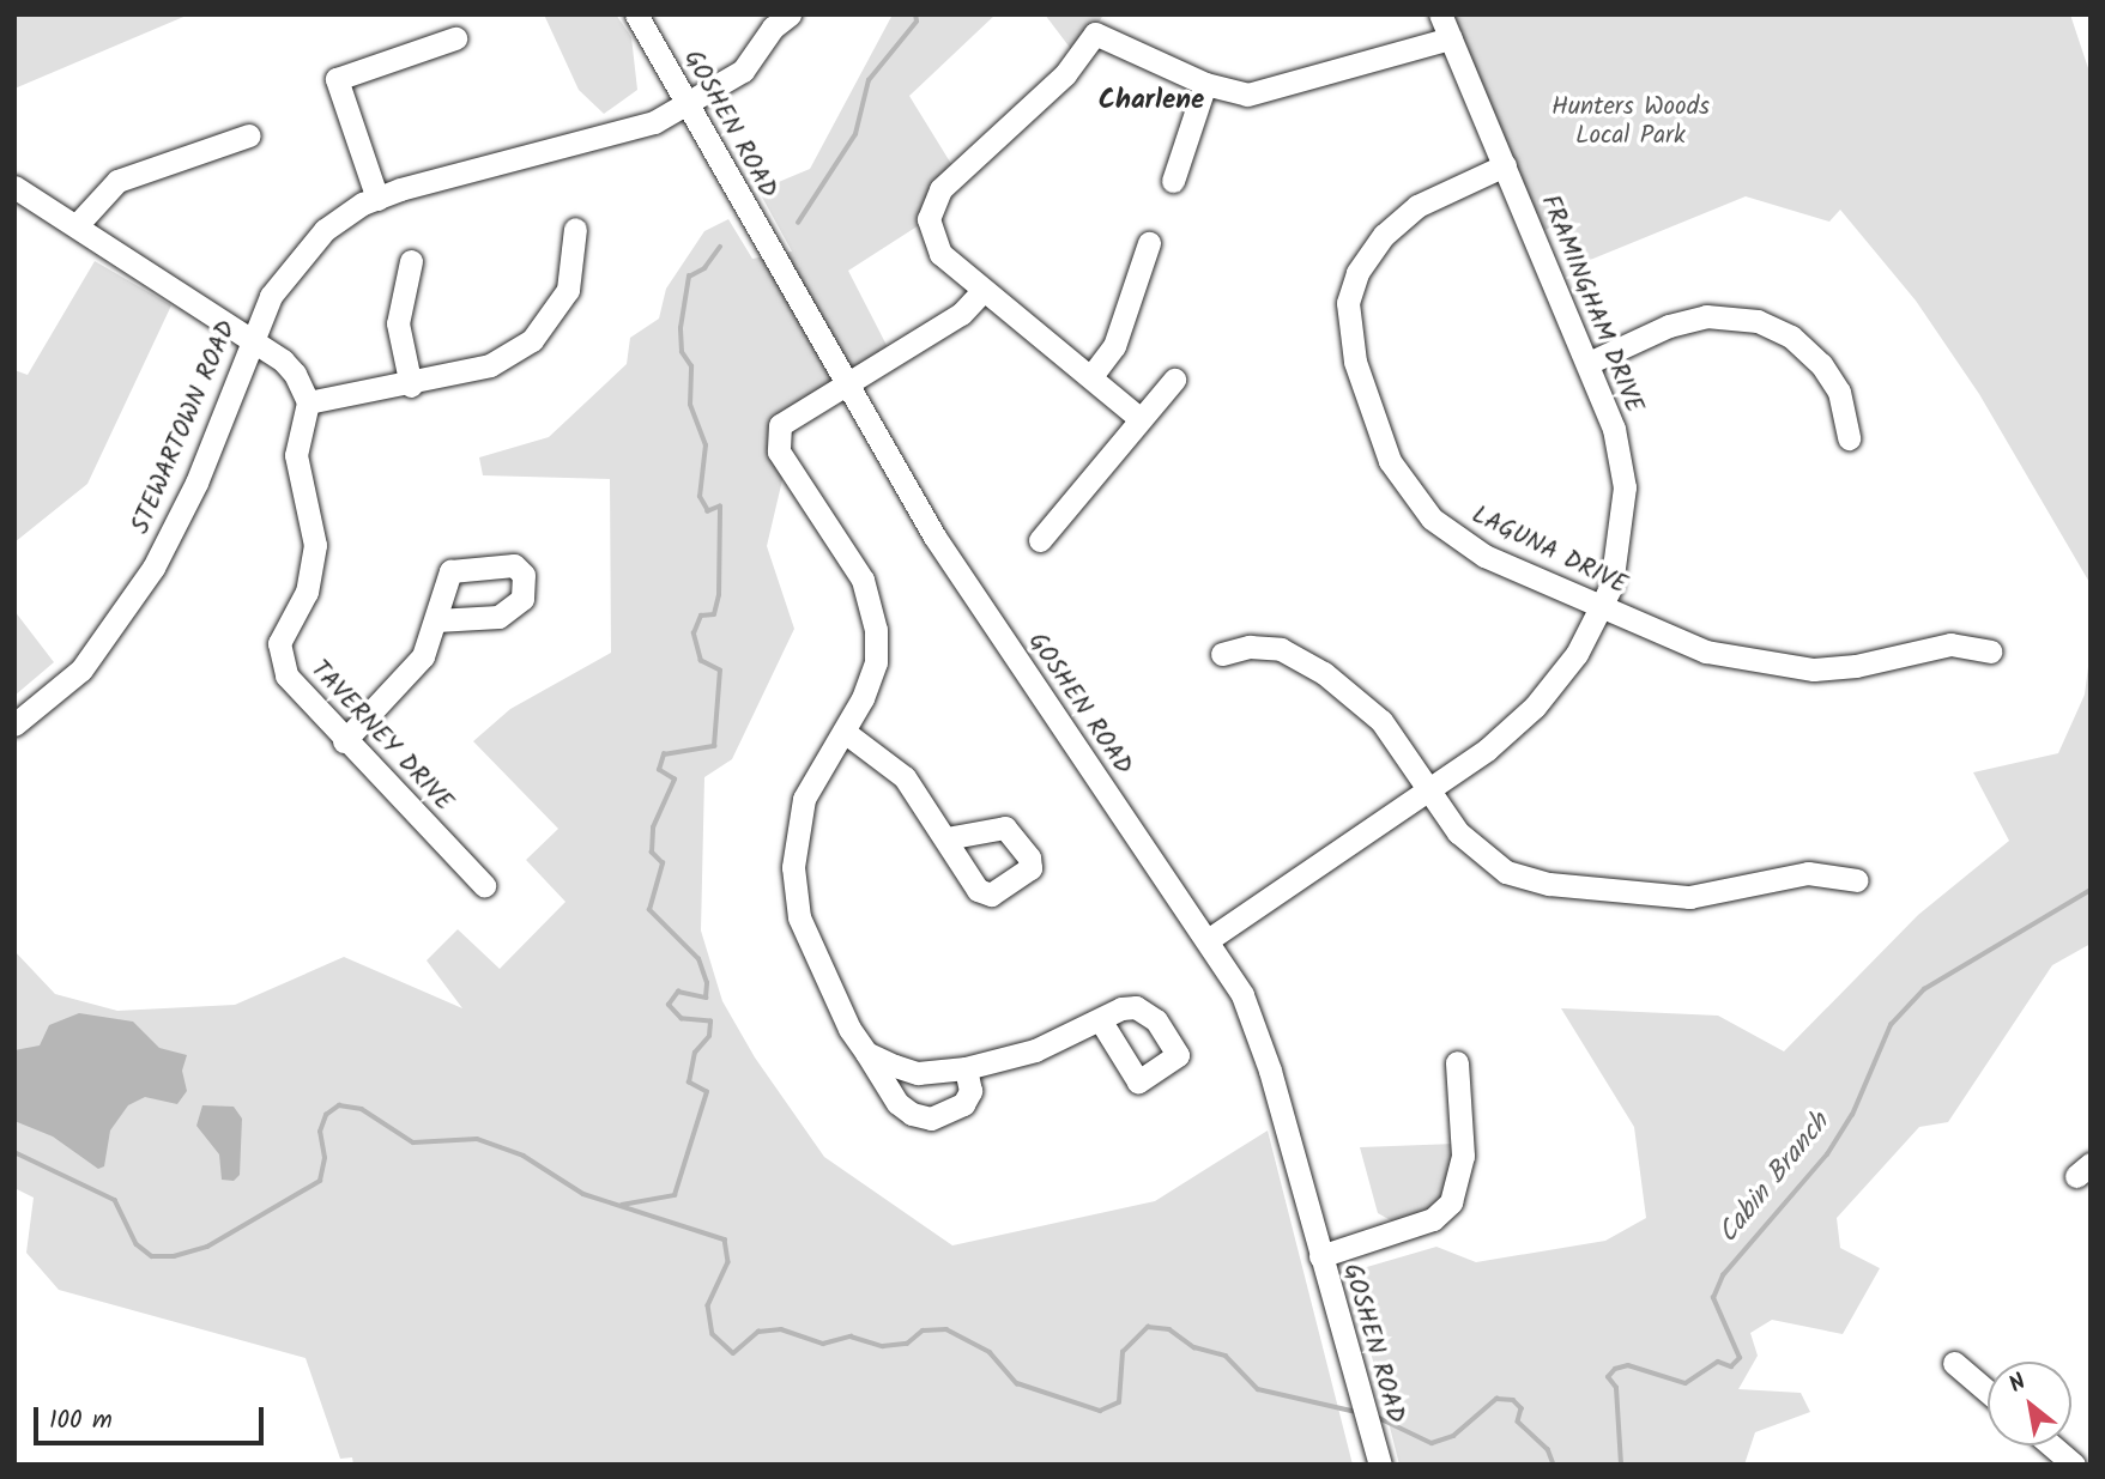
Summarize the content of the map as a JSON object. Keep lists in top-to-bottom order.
{
  "streets": {
    "street": [
      "GOSHEN ROAD",
      "FRAMINGHAM DRIVE",
      "STEWARTOWN ROAD",
      "LAGUNA DRIVE",
      "TAVERNEY DRIVE"
    ]
  },
  "crossings": [
    ["GOSHEN ROAD", "FRAMINGHAM DRIVE"],
    ["GOSHEN ROAD", "STEWARTOWN ROAD"],
    ["FRAMINGHAM DRIVE", "LAGUNA DRIVE"]
  ],
  "districts": ["Charlene"],
  "water": ["Cabin Branch"],
  "parks": ["Hunters Woods Local Park"],
  "scale_bar": "100 m",
  "north": "top left"
}
